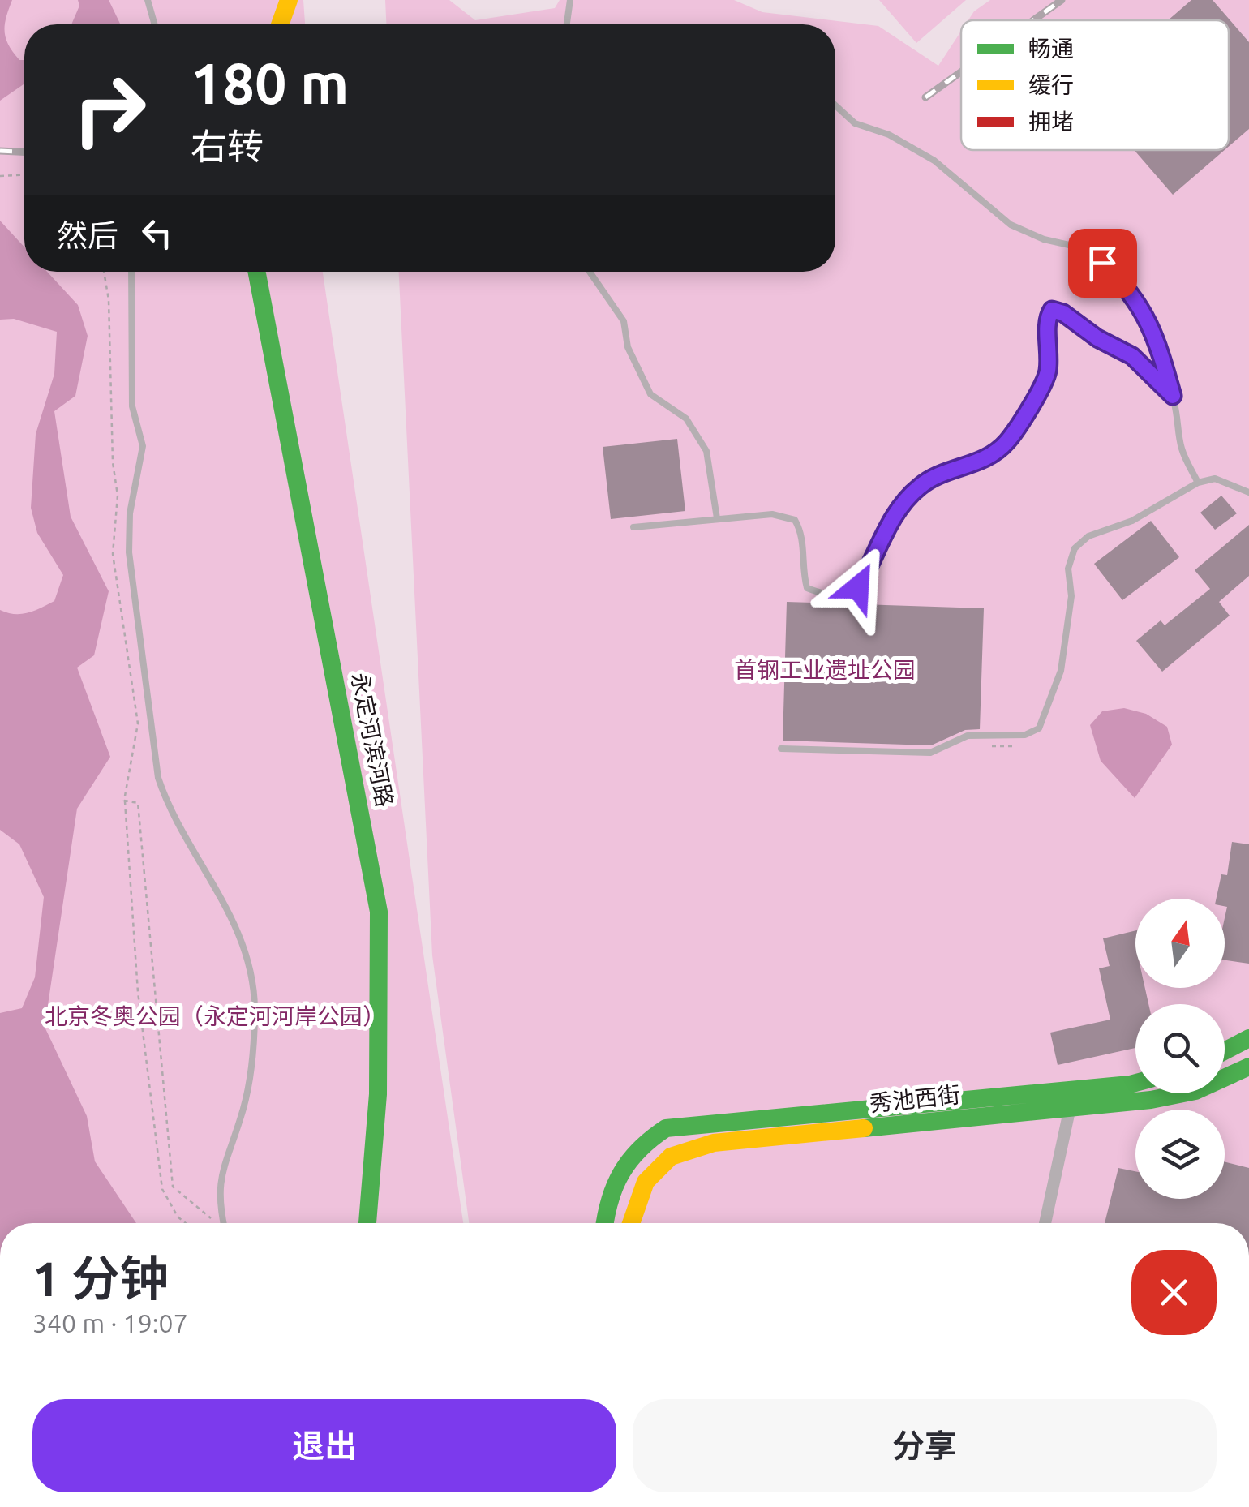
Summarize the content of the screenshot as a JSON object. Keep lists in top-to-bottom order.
{
  "streets": {
    "street": ["永定河滨河路", "秀池西街"]
  },
  "parks": ["首钢工业遗址公园", "北京冬奥公园（永定河河岸公园）"],
  "legend": ["畅通", "缓行", "拥堵"],
  "north": "top",
  "page": {
    "turn": ["180 m", "右转"],
    "then": "然后",
    "heading": ["1 分钟", "340 m · 19:07"],
    "buttons": ["退出", "分享"]
  }
}
